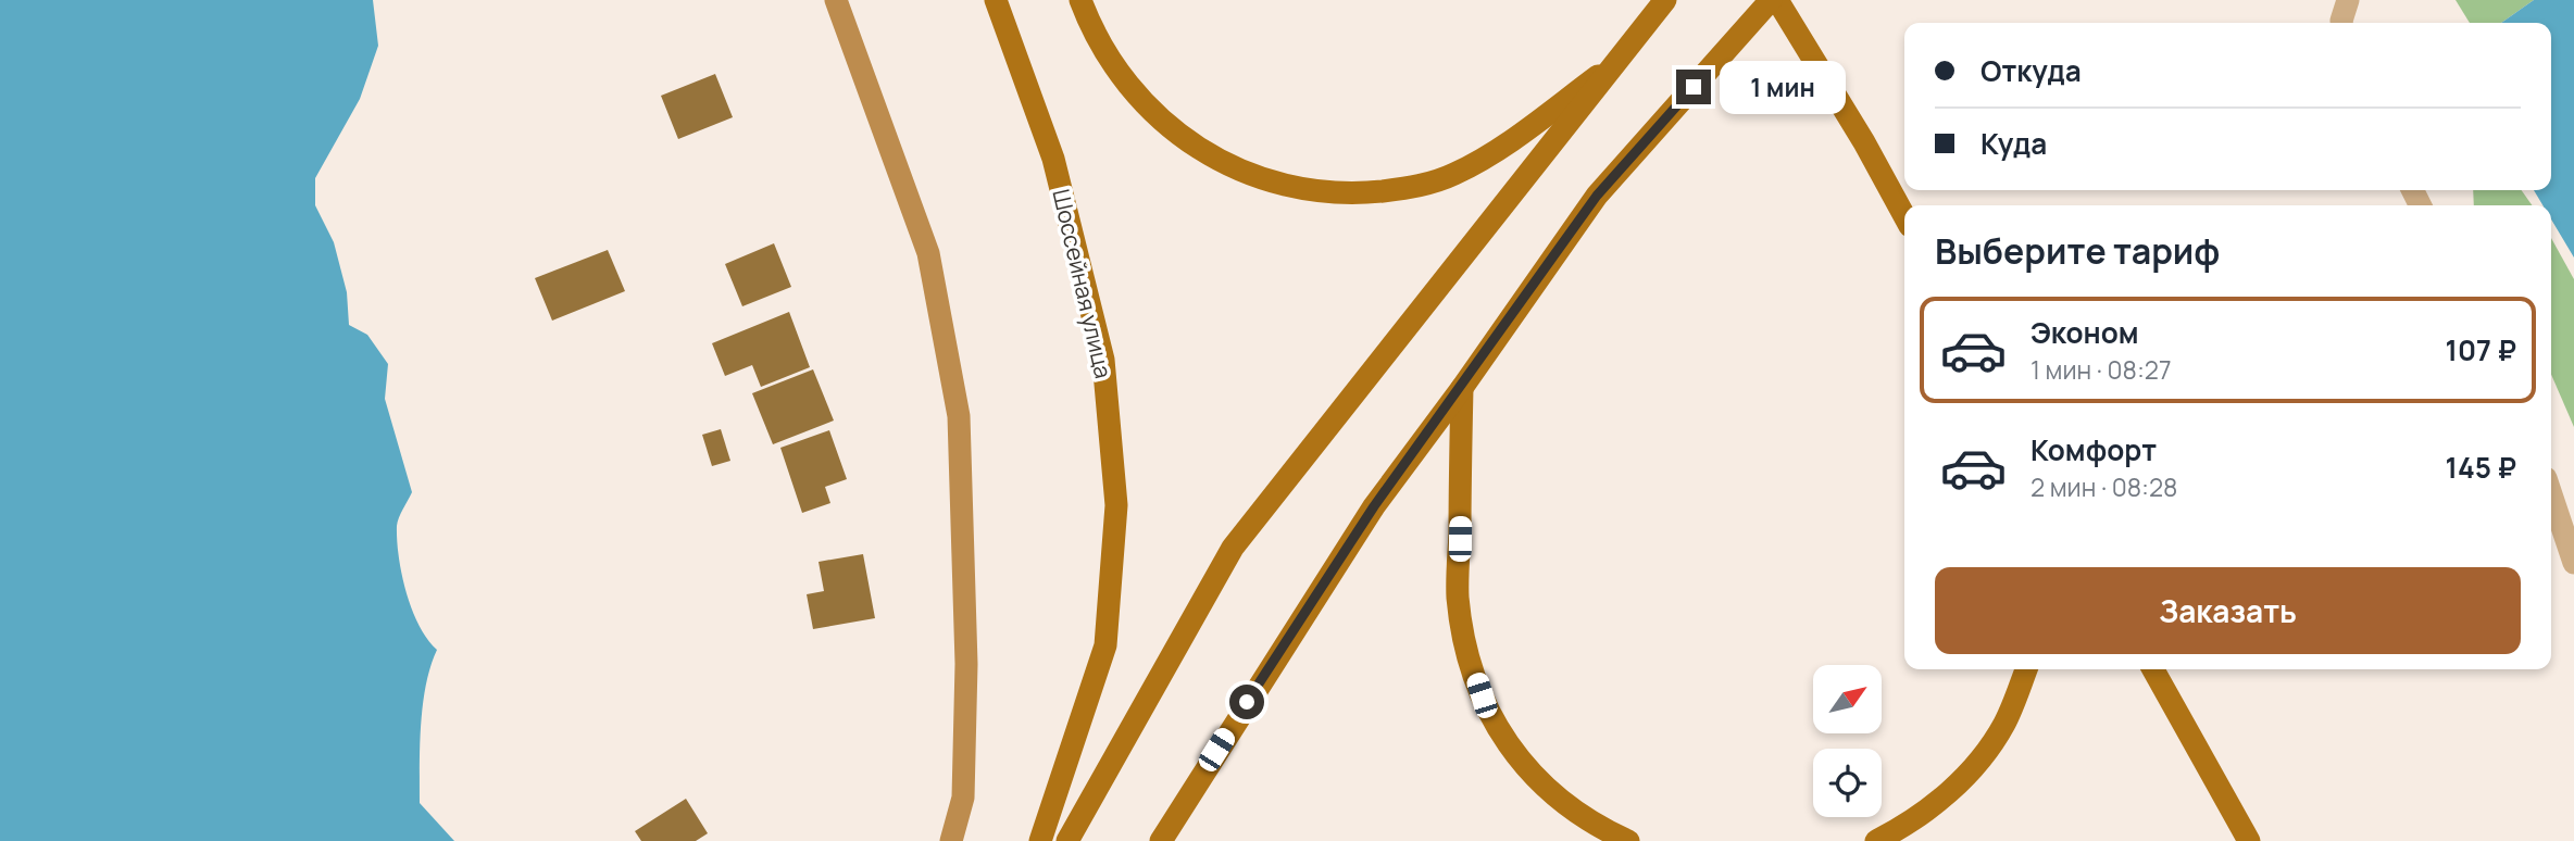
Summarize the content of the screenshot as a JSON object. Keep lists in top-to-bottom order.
{
  "streets": {
    "main road": ["Шоссейная улица"]
  },
  "north": "top right",
  "page": {
    "banner": ["Откуда", "Куда"],
    "bubble": "1 мин",
    "heading": "Выберите тариф",
    "list": [
      {
        "name": "Эконом",
        "note": "1 мин · 08:27",
        "value": "107 ₽"
      },
      {
        "name": "Комфорт",
        "note": "2 мин · 08:28",
        "value": "145 ₽"
      }
    ],
    "buttons": "Заказать"
  }
}
